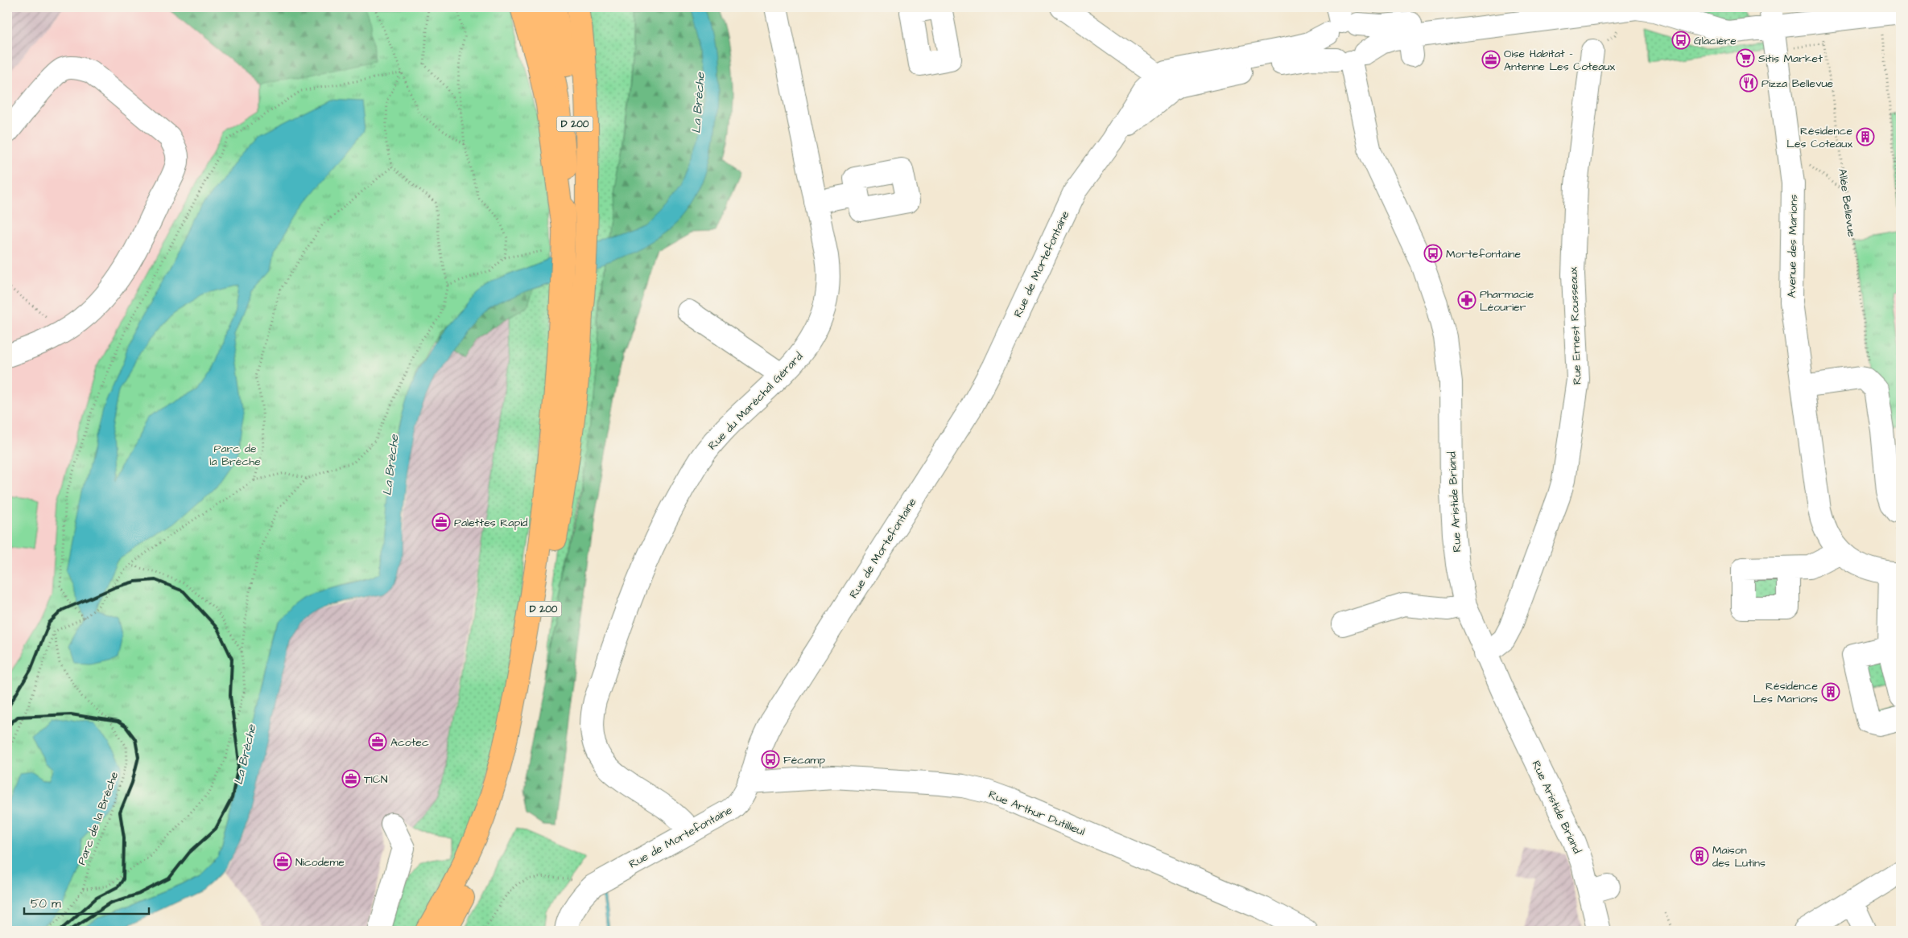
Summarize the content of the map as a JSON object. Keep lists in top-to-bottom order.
{
  "streets": {
    "main road": ["D 200"],
    "street": [
      "Avenue des Marions",
      "Rue de Mortefontaine",
      "Rue Ernest Rousseaux",
      "Rue du Maréchal Gérard",
      "Rue Aristide Briand",
      "Rue Arthur Dutillieul"
    ],
    "path": ["Allée Bellevue", "Parc de la Brèche"]
  },
  "crossings": [
    ["Rue de Mortefontaine", "Rue du Maréchal Gérard"],
    ["Rue de Mortefontaine", "Rue Aristide Briand"],
    ["Rue de Mortefontaine", "Rue Arthur Dutillieul"],
    ["Rue Ernest Rousseaux", "Rue Aristide Briand"]
  ],
  "water": ["La Brèche"],
  "parks": ["Parc de la Brèche"],
  "places": {
    "bus stop": ["Glacière", "Mortefontaine", "Fécamp"],
    "supermarket": ["Sitis Market"],
    "office": [
      "Oise Habitat - Antenne Les Coteaux",
      "Palettes Rapid",
      "Acotec",
      "TICN",
      "Nicodeme"
    ],
    "restaurant": ["Pizza Bellevue"],
    "building": ["Résidence Les Coteaux", "Résidence Les Marions", "Maison des Lutins"],
    "pharmacy": ["Pharmacie Léourier"]
  },
  "scale_bar": "50 m"
}
